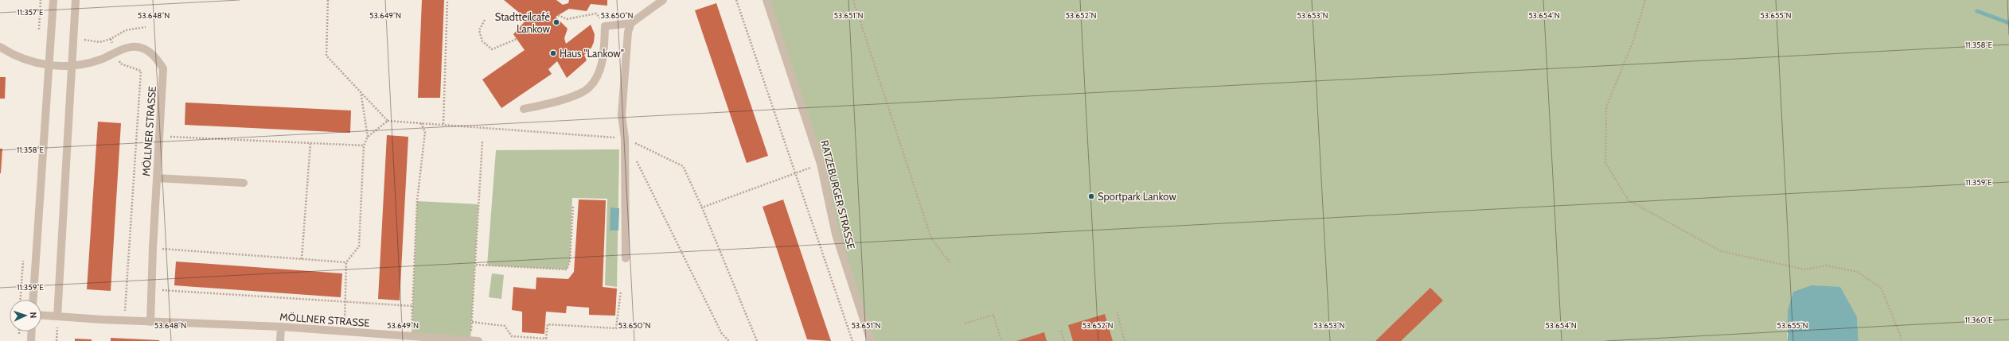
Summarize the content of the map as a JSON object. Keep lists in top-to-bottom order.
{
  "streets": {
    "street": ["MÖLLNER STRASSE", "RATZEBURGER STRASSE"]
  },
  "places": ["Stadtteilcafé Lankow", "Haus \"Lankow\"", "Sportpark Lankow"],
  "north": "right",
  "coordinates": [
    "11.357°E",
    "53.648°N",
    "53.649°N",
    "53.650°N",
    "53.651°N",
    "53.652°N",
    "53.654°N",
    "53.655°N",
    "53.653°N",
    "11.358°E",
    "11.359°E",
    "11.360°E"
  ]
}
